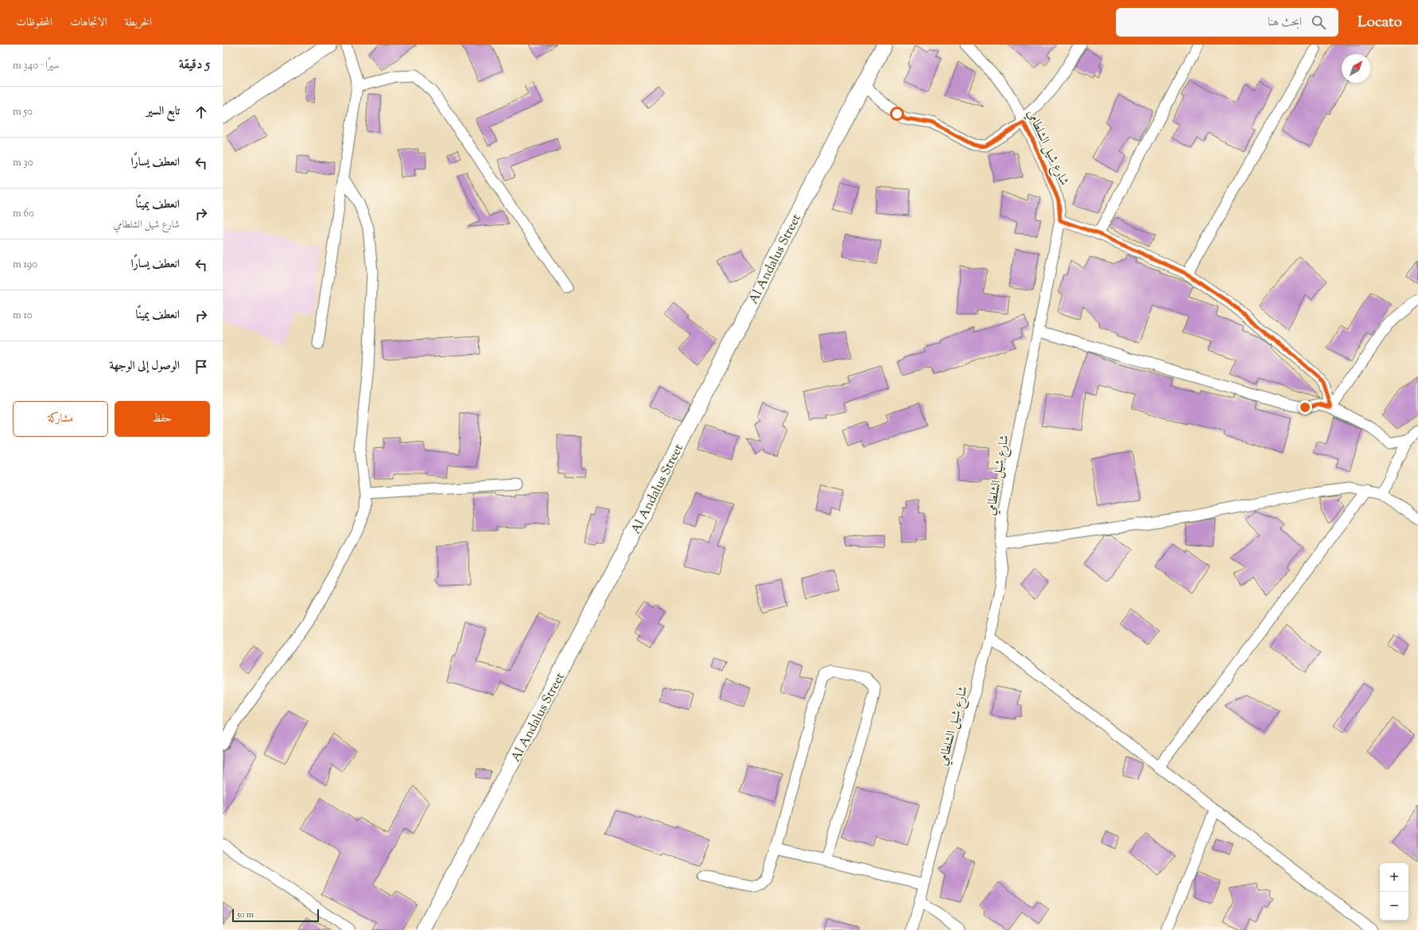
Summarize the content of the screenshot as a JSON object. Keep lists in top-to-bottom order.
{
  "streets": {
    "main road": ["Al Andalus Street"],
    "street": ["شارع شيل الشلطامي"]
  },
  "scale_bar": "50 m",
  "north": "top right",
  "page": {
    "header": "Locato",
    "search": "ابحث هنا",
    "nav": ["الخريطة", "الاتجاهات", "المحفوظات"],
    "heading": ["5 دقيقة", "سيرًا · 340 m"],
    "list": [
      ["تابع السير", "50 m"],
      ["انعطف يسارًا", "30 m"],
      ["انعطف يمينًا", "شارع شيل الشلطامي", "60 m"],
      ["انعطف يسارًا", "190 m"],
      ["انعطف يمينًا", "10 m"],
      "الوصول إلى الوجهة"
    ],
    "buttons": ["حفظ", "مشاركة"],
    "map_buttons": ["+", "−"],
    "scale": "50 m"
  }
}
